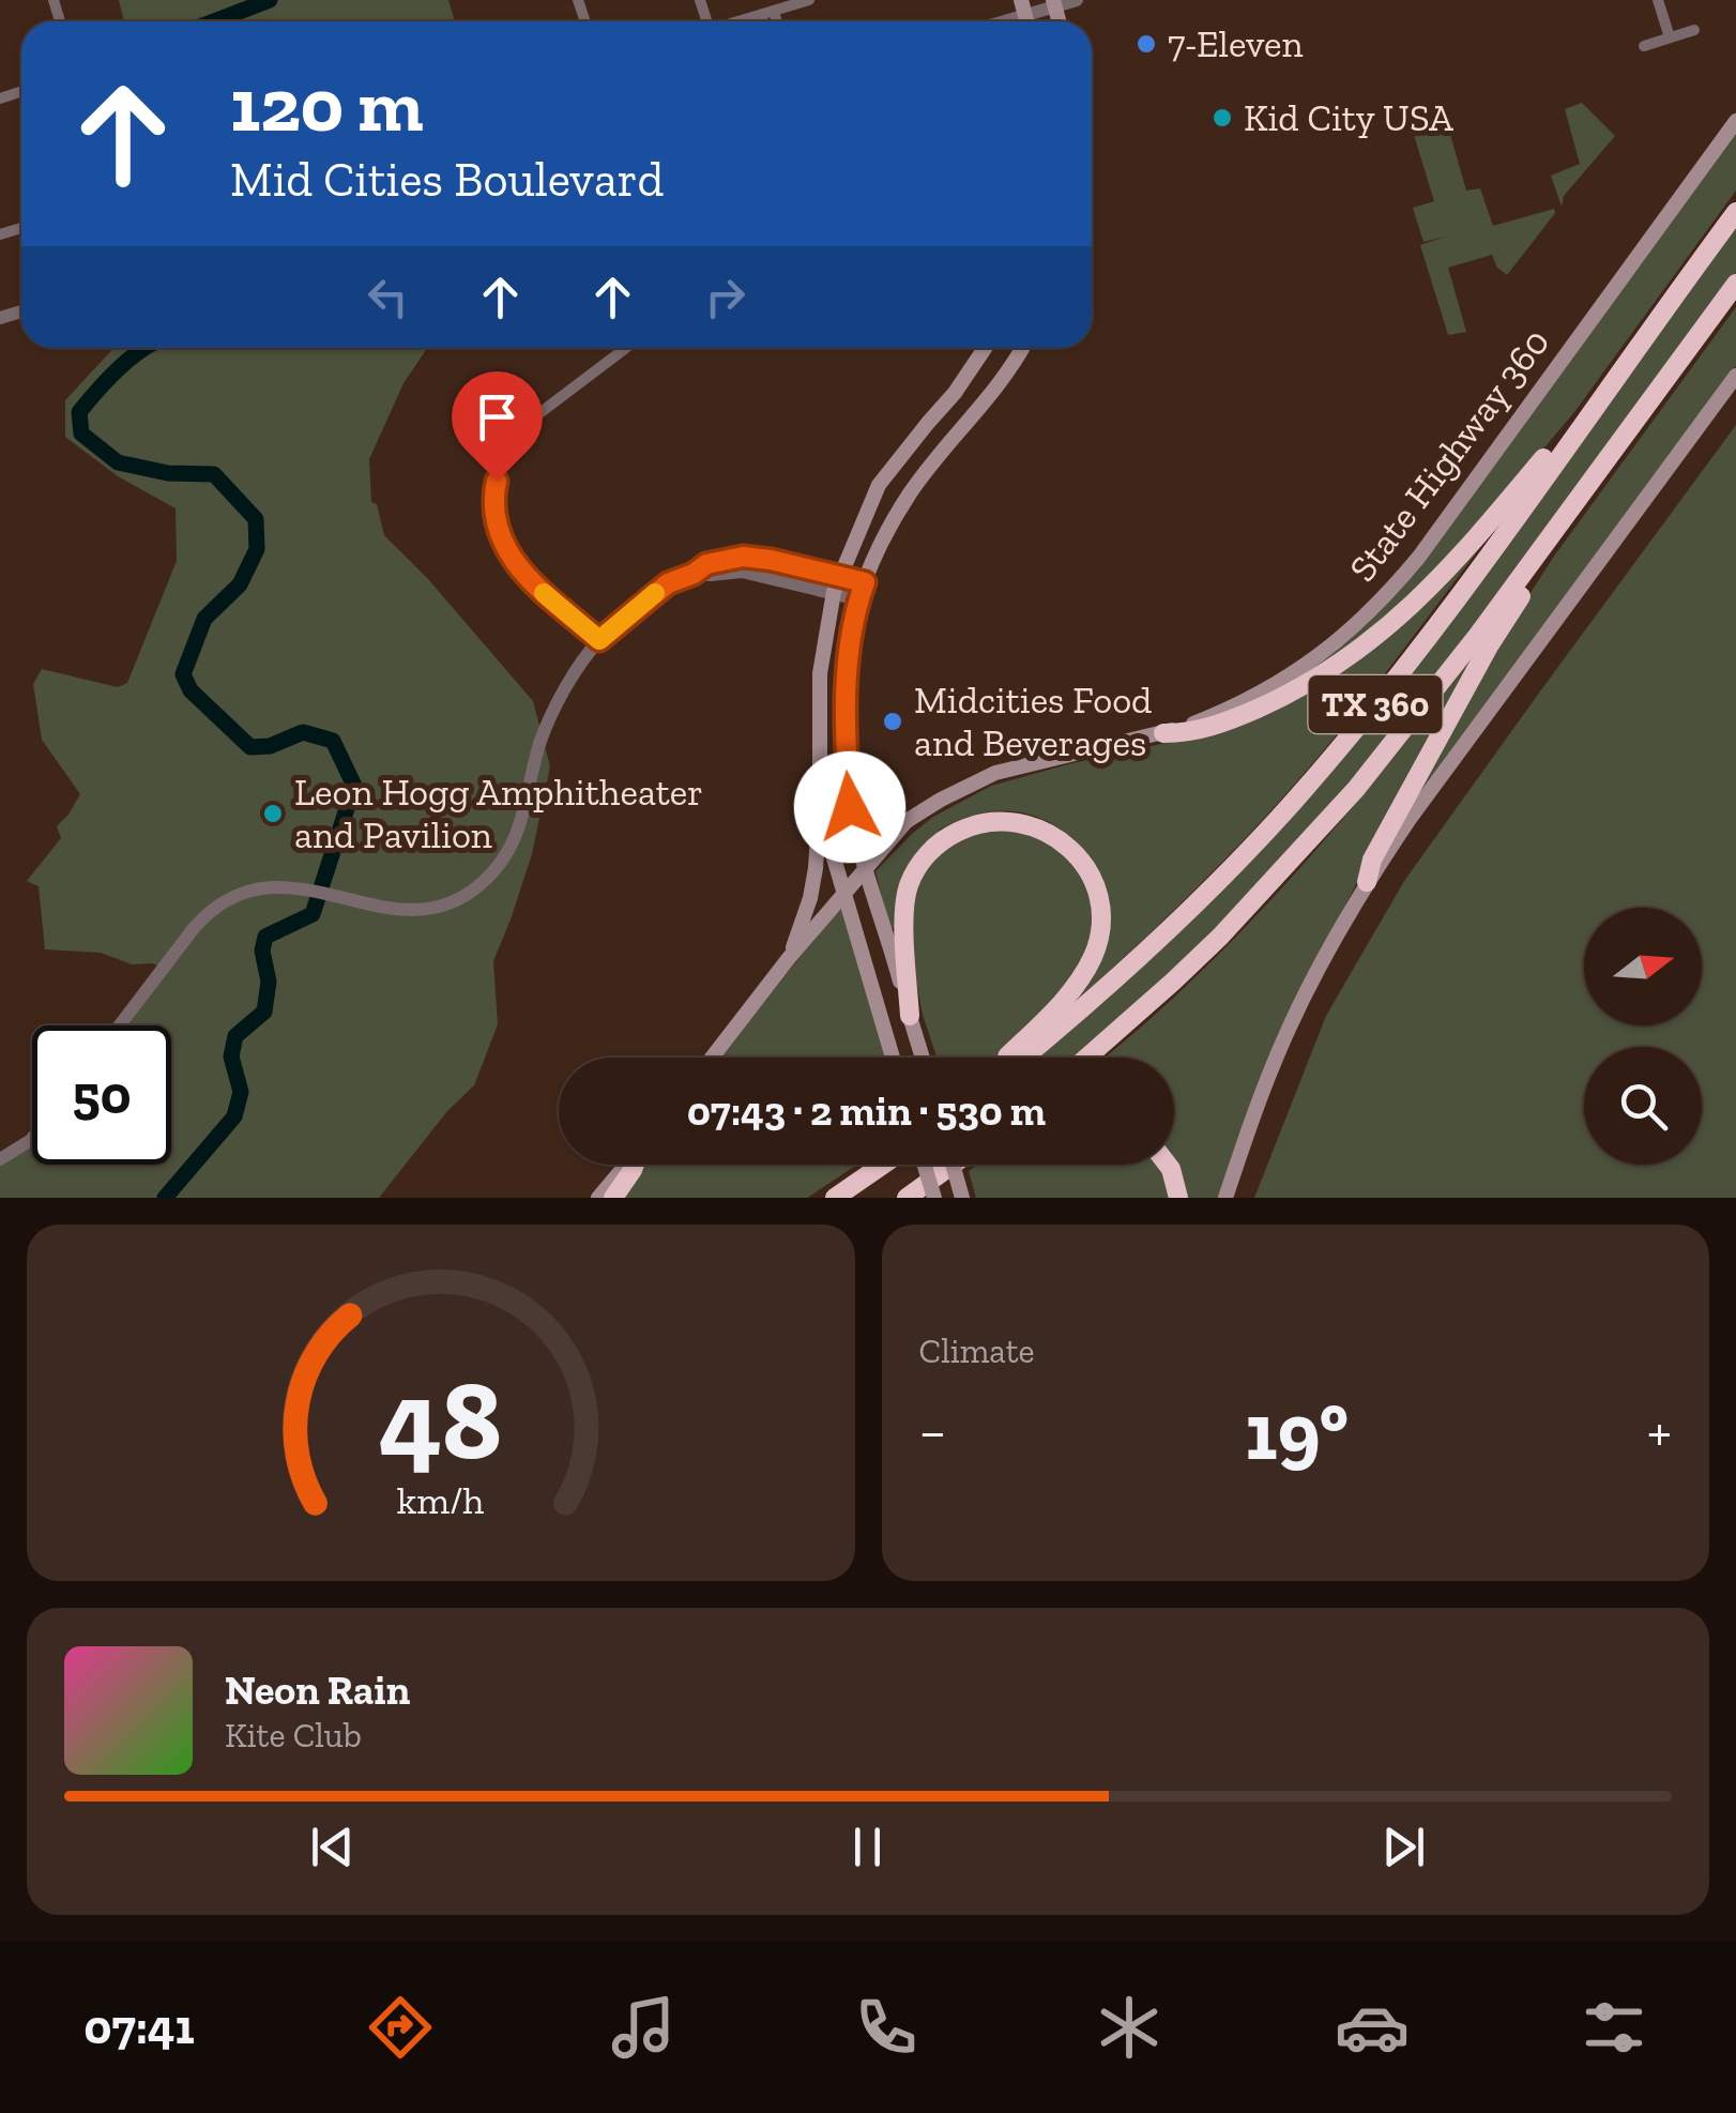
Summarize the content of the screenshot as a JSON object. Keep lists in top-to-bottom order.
{
  "streets": {
    "highway": ["TX 360"],
    "main road": ["State Highway 360"]
  },
  "places": [
    "7-Eleven",
    "Kid City USA",
    "Midcities Food and Beverages",
    "Leon Hogg Amphitheater and Pavilion"
  ],
  "north": "right",
  "page": {
    "turn": ["120 m", "Mid Cities Boulevard"],
    "limit": "50",
    "trip": "07:43 · 2 min · 530 m",
    "tile": "Climate",
    "heat": ["−", "19°", "+"],
    "song": ["Neon Rain", "Kite Club"],
    "tabs": "07:41",
    "gauge": ["48", "km/h"]
  }
}
